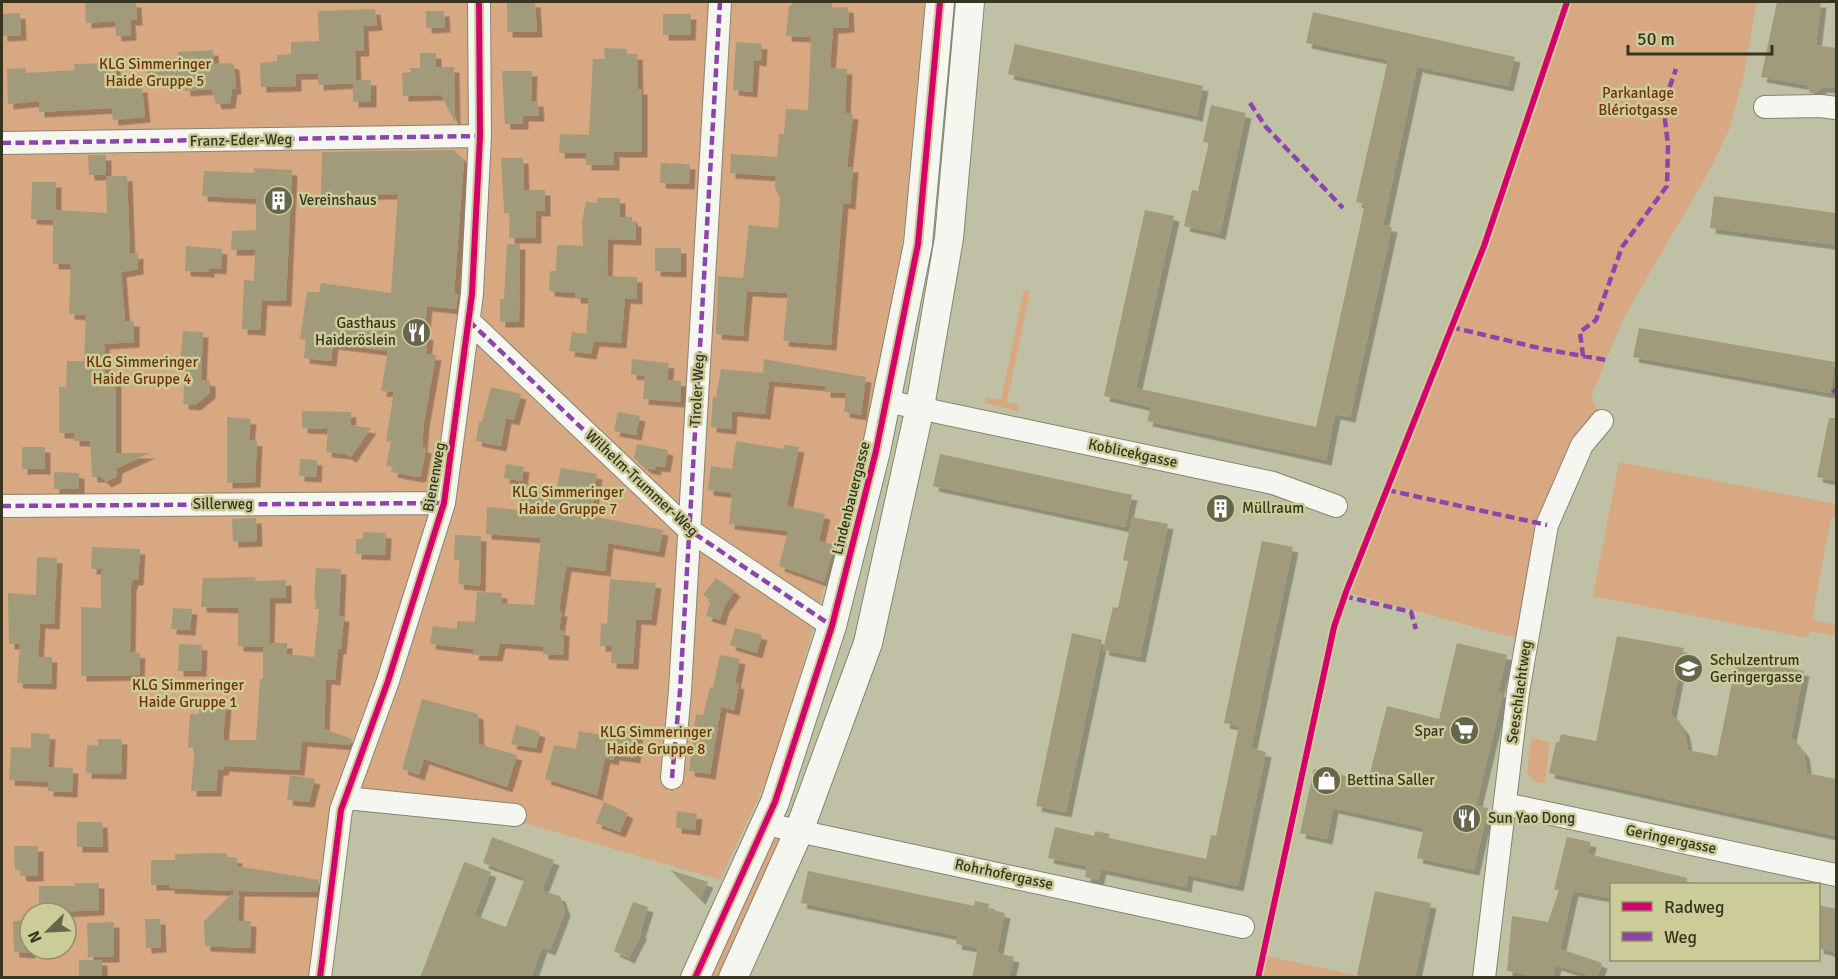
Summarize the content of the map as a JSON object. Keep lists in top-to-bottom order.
{
  "streets": {
    "street": [
      "Franz-Eder-Weg",
      "Tiroler Weg",
      "Koblicekgasse",
      "Bienenweg",
      "Wilhelm-Trummer-Weg",
      "Lindenbauergasse",
      "Sillerweg",
      "Seeschlachtweg",
      "Geringergasse",
      "Rohrhofergasse"
    ]
  },
  "crossings": [
    ["Franz-Eder-Weg", "Bienenweg"],
    ["Tiroler Weg", "Wilhelm-Trummer-Weg"],
    ["Koblicekgasse", "Lindenbauergasse"],
    ["Bienenweg", "Wilhelm-Trummer-Weg"],
    ["Bienenweg", "Sillerweg"],
    ["Wilhelm-Trummer-Weg", "Lindenbauergasse"],
    ["Lindenbauergasse", "Rohrhofergasse"],
    ["Seeschlachtweg", "Geringergasse"]
  ],
  "parks": [
    "KLG Simmeringer Haide Gruppe 5",
    "Parkanlage Blériotgasse",
    "KLG Simmeringer Haide Gruppe 4",
    "KLG Simmeringer Haide Gruppe 7",
    "KLG Simmeringer Haide Gruppe 1",
    "KLG Simmeringer Haide Gruppe 8"
  ],
  "places": {
    "building": ["Vereinshaus", "Müllraum"],
    "restaurant": ["Gasthaus Haideröslein", "Sun Yao Dong"],
    "school or university": ["Schulzentrum Geringergasse"],
    "supermarket": ["Spar"],
    "shop": ["Bettina Saller"]
  },
  "legend": ["Radweg", "Weg"],
  "scale_bar": "50 m",
  "north": "bottom left"
}
